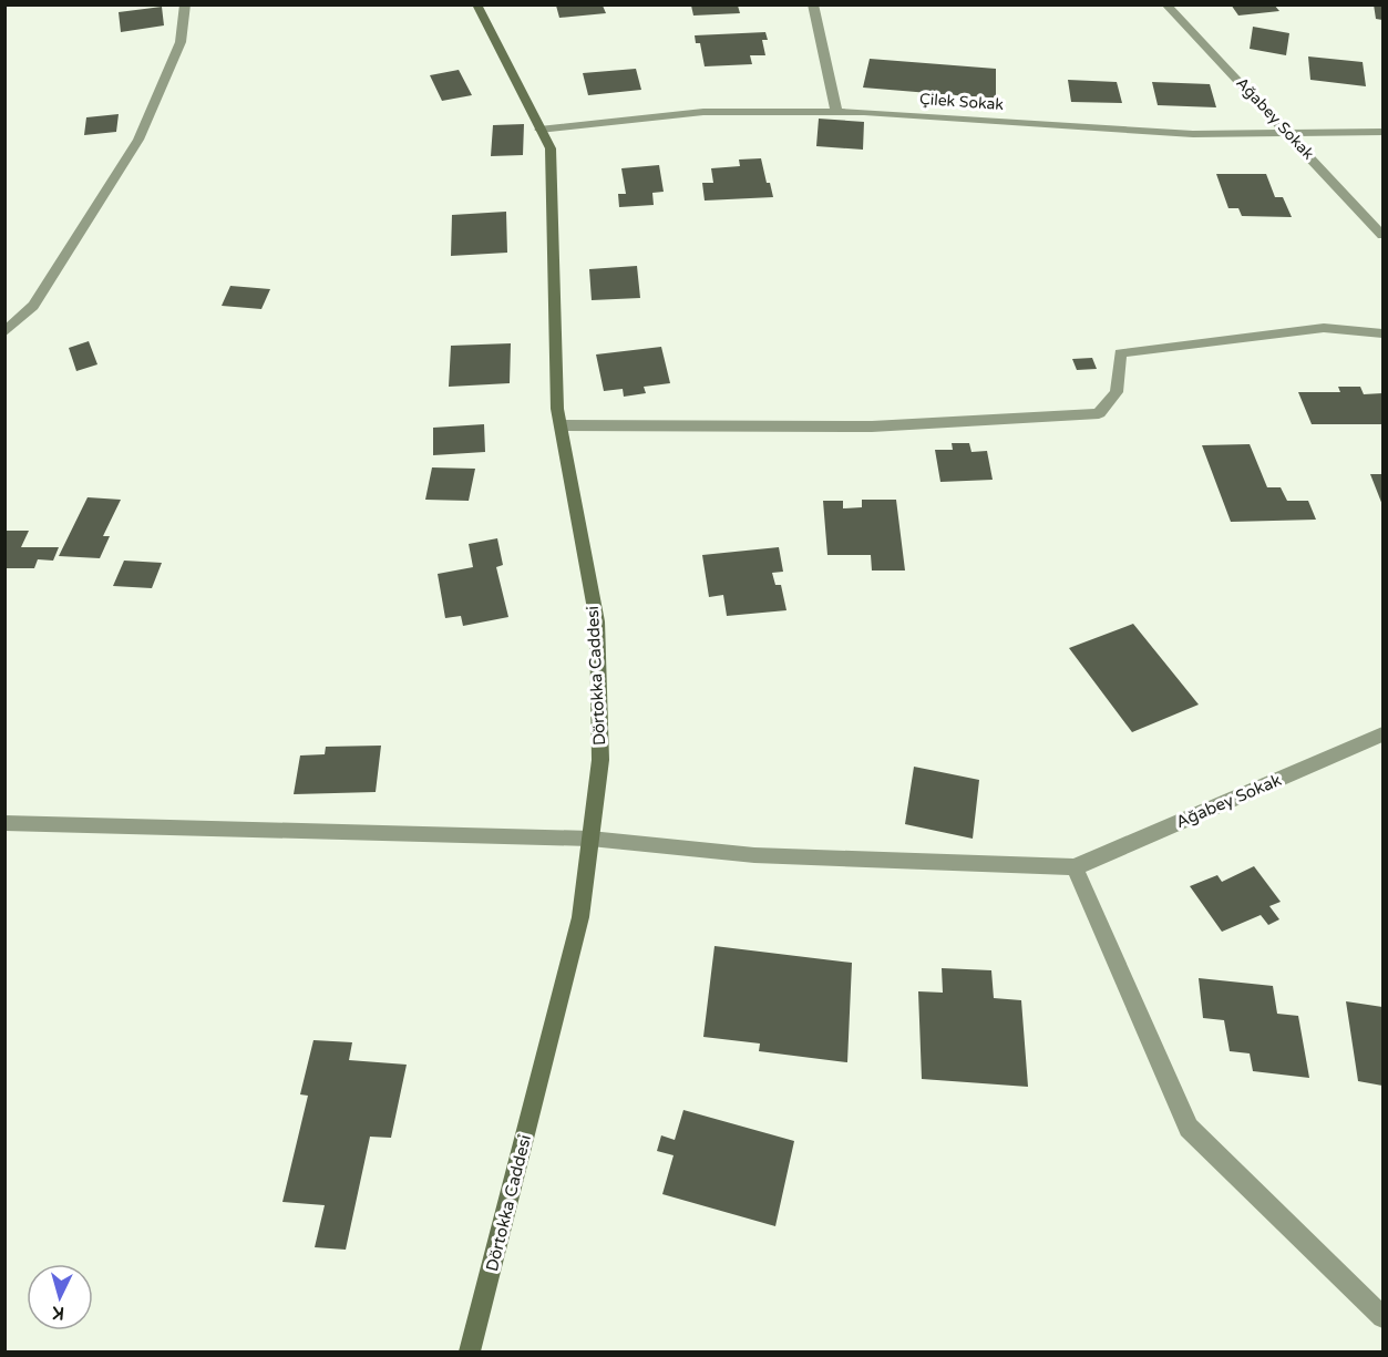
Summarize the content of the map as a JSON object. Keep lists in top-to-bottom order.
{
  "streets": {
    "street": ["Çilek Sokak", "Ağabey Sokak", "Dörtokka Caddesi"]
  },
  "crossings": [
    ["Çilek Sokak", "Ağabey Sokak"],
    ["Çilek Sokak", "Dörtokka Caddesi"]
  ],
  "north": "bottom"
}
